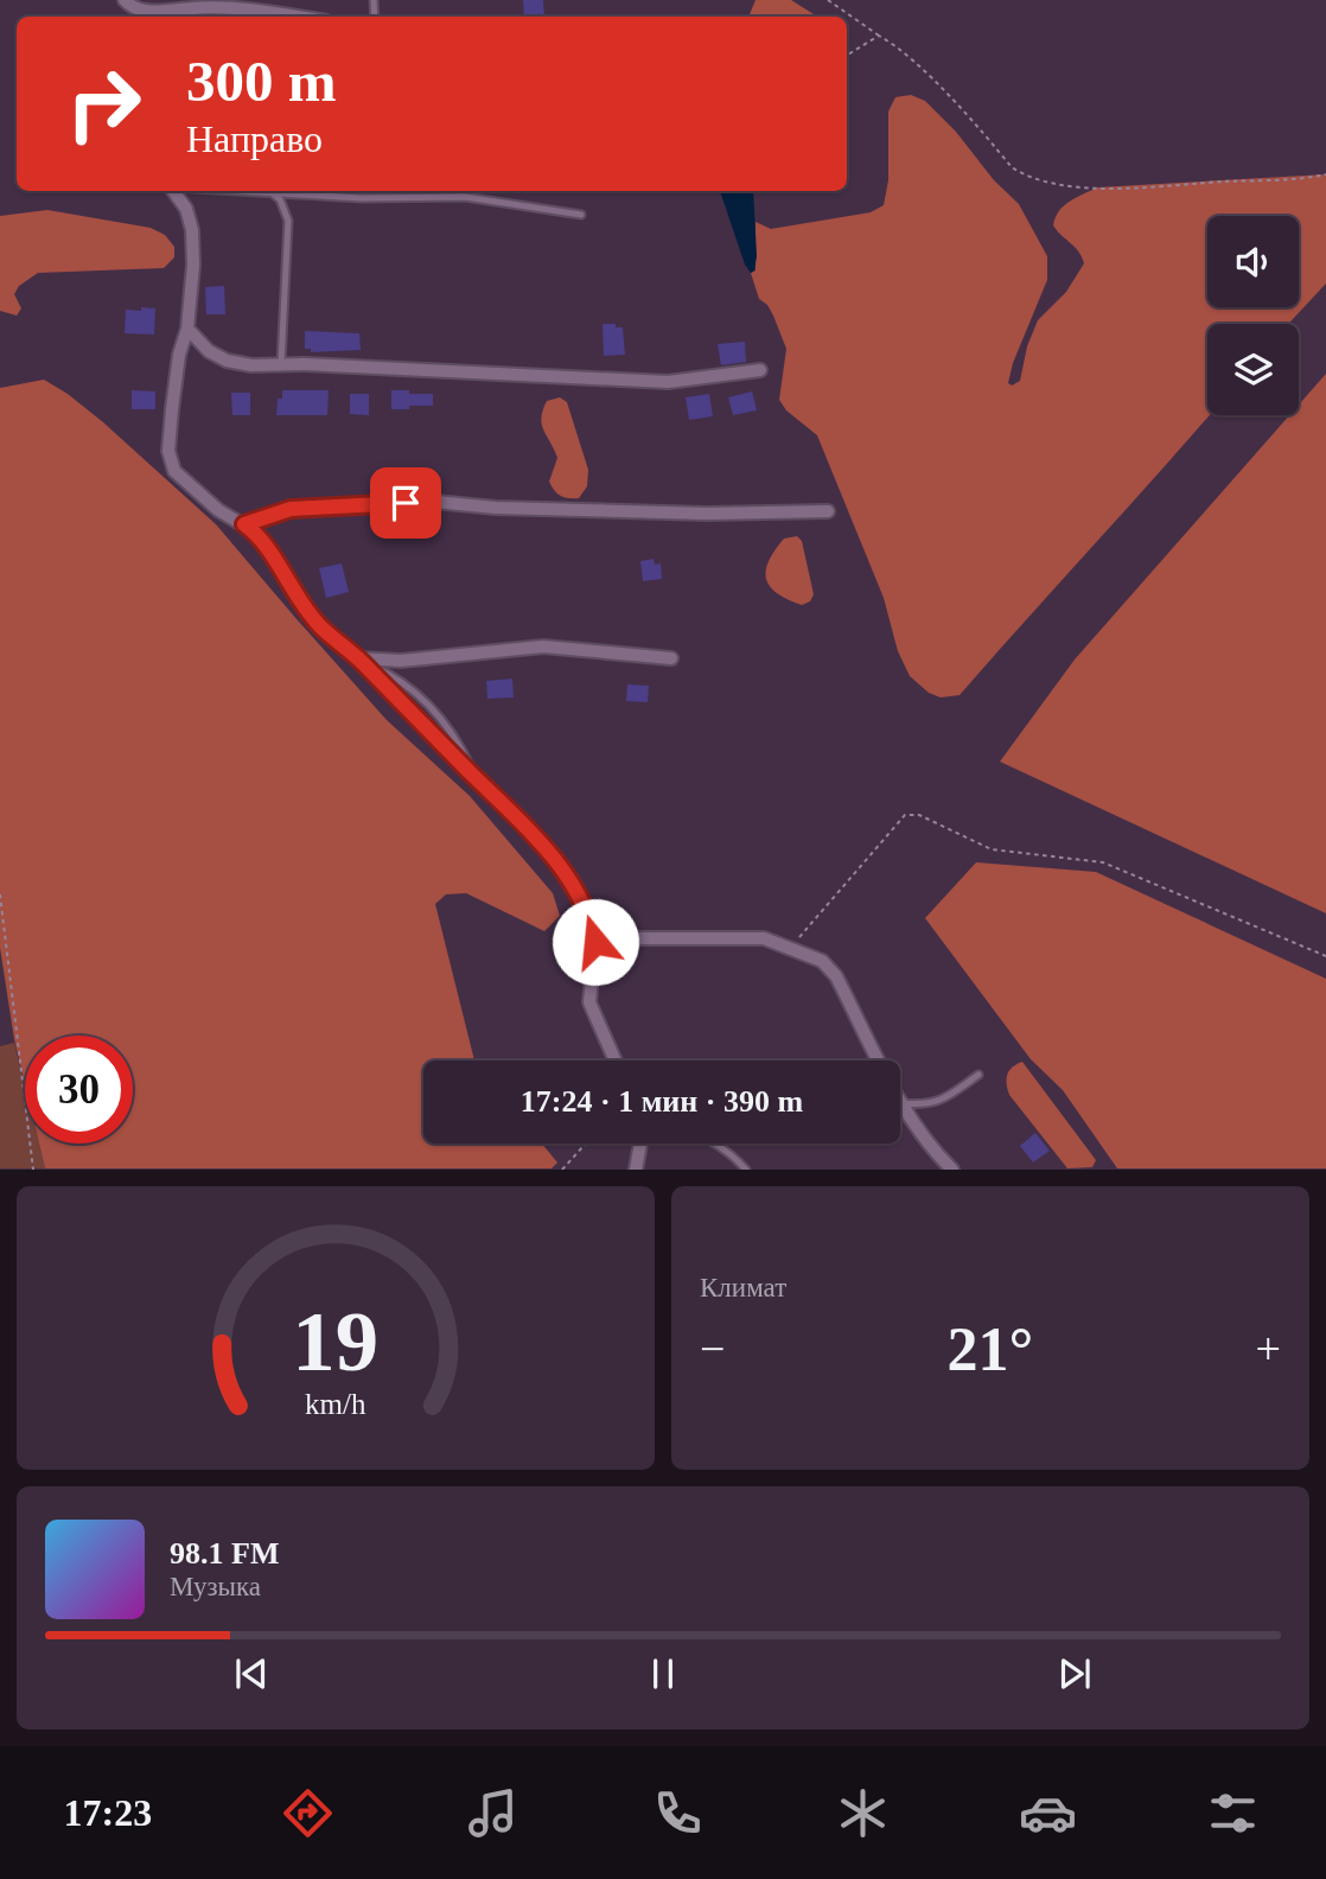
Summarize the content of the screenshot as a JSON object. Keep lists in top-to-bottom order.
{
  "page": {
    "turn": ["300 m", "Направо"],
    "limit": "30",
    "trip": "17:24 · 1 мин · 390 m",
    "tile": "Климат",
    "heat": ["−", "21°", "+"],
    "song": ["98.1 FM", "Музыка"],
    "tabs": "17:23",
    "gauge": ["19", "km/h"]
  }
}
